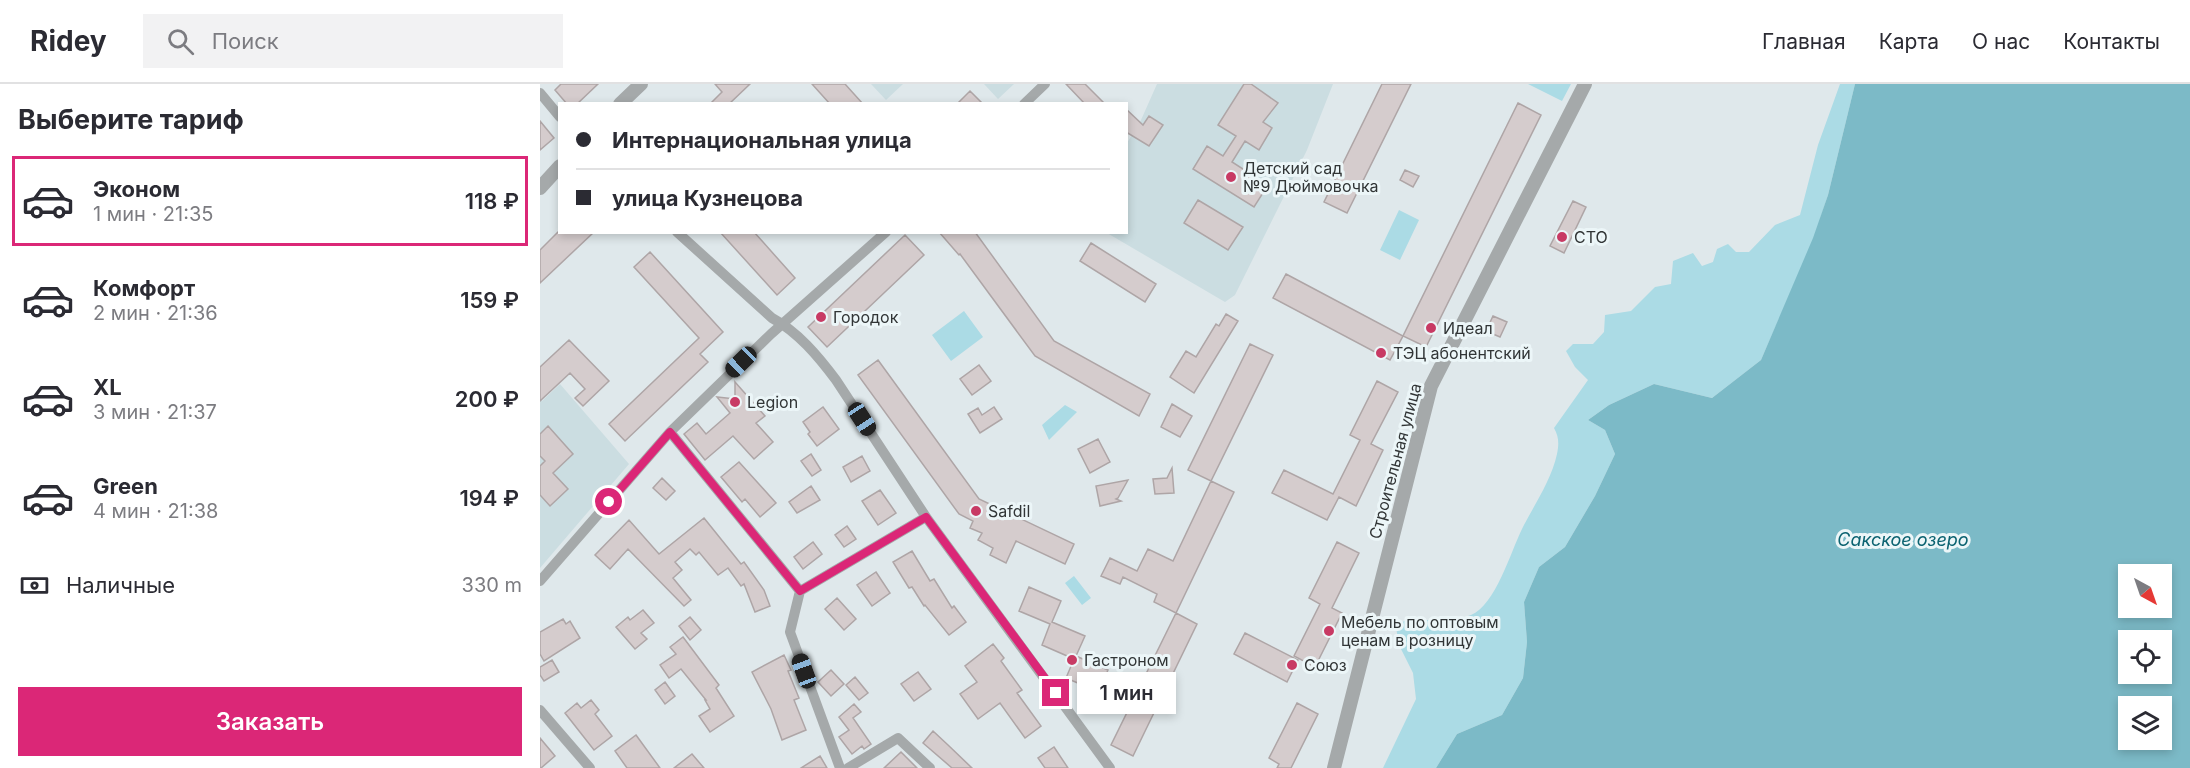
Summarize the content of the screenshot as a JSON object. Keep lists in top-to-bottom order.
{
  "streets": {
    "street": ["Строительная улица"]
  },
  "water": ["Сакское озеро"],
  "places": [
    "Детский сад №9 Дюймовочка",
    "СТО",
    "Городок",
    "Идеал",
    "ТЭЦ абонентский",
    "Legion",
    "Safdil",
    "Мебель по оптовым ценам в розницу",
    "Гастроном",
    "Союз"
  ],
  "north": "bottom right",
  "page": {
    "header": "Ridey",
    "search": "Поиск",
    "nav": [
      "Главная",
      "Карта",
      "О нас",
      "Контакты"
    ],
    "heading": "Выберите тариф",
    "banner": ["Интернациональная улица", "улица Кузнецова"],
    "list": [
      {
        "name": "Эконом",
        "note": "1 мин · 21:35",
        "value": "118 ₽"
      },
      {
        "name": "Комфорт",
        "note": "2 мин · 21:36",
        "value": "159 ₽"
      },
      {
        "name": "XL",
        "note": "3 мин · 21:37",
        "value": "200 ₽"
      },
      {
        "name": "Green",
        "note": "4 мин · 21:38",
        "value": "194 ₽"
      }
    ],
    "pay": ["Наличные", "330 m"],
    "bubble": "1 мин",
    "buttons": "Заказать"
  }
}
